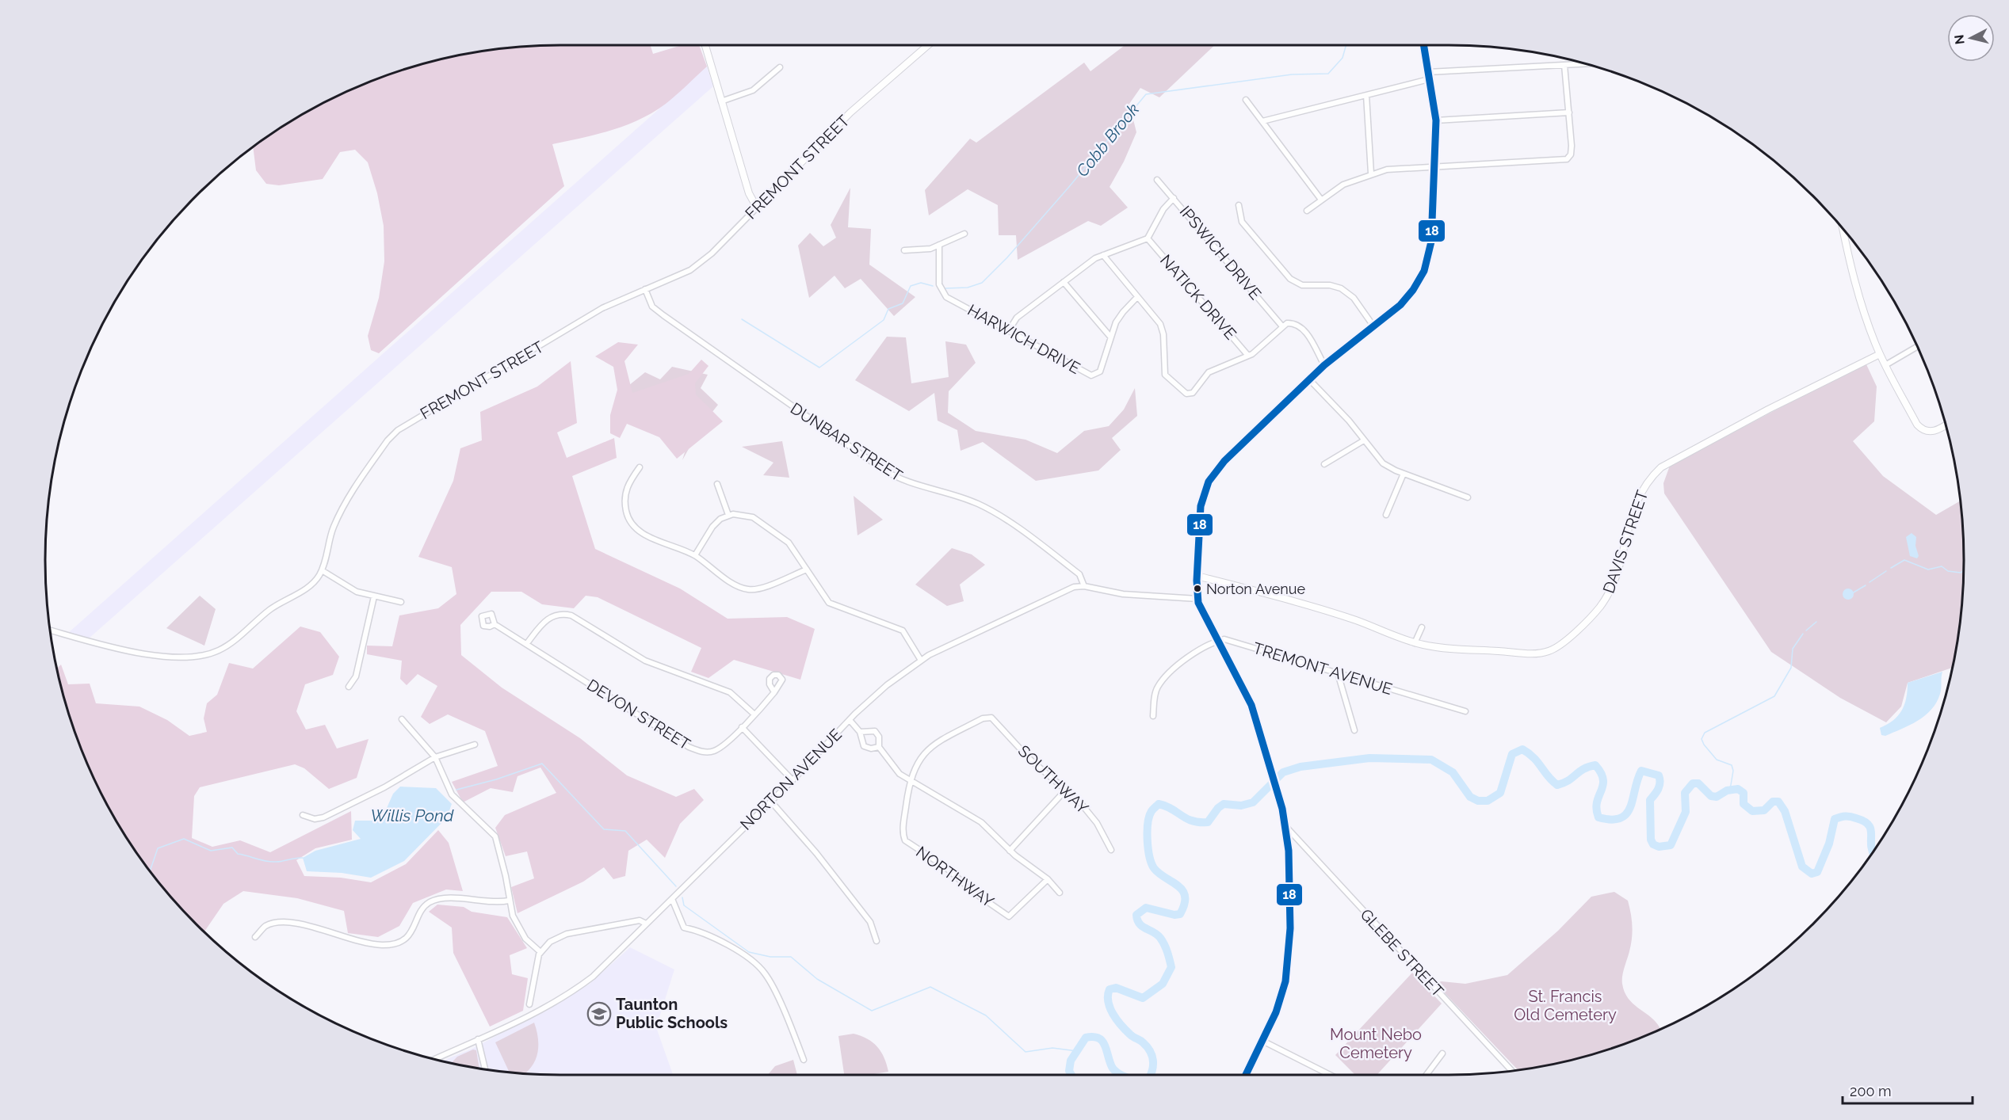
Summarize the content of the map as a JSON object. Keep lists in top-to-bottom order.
{
  "streets": {
    "street": [
      "FREMONT STREET",
      "IPSWICH DRIVE",
      "NATICK DRIVE",
      "HARWICH DRIVE",
      "DUNBAR STREET",
      "DAVIS STREET",
      "TREMONT AVENUE",
      "DEVON STREET",
      "NORTON AVENUE",
      "SOUTHWAY",
      "NORTHWAY",
      "GLEBE STREET"
    ]
  },
  "crossings": [
    ["FREMONT STREET", "DUNBAR STREET"],
    ["DUNBAR STREET", "NORTON AVENUE"],
    ["SOUTHWAY", "NORTHWAY"]
  ],
  "water": ["Cobb Brook", "Willis Pond"],
  "parks": ["St. Francis Old Cemetery", "Mount Nebo Cemetery"],
  "places": {
    "other": ["Norton Avenue"],
    "school or university": ["Taunton Public Schools"]
  },
  "lines": ["transit line 18"],
  "scale_bar": "200 m",
  "north": "left"
}
